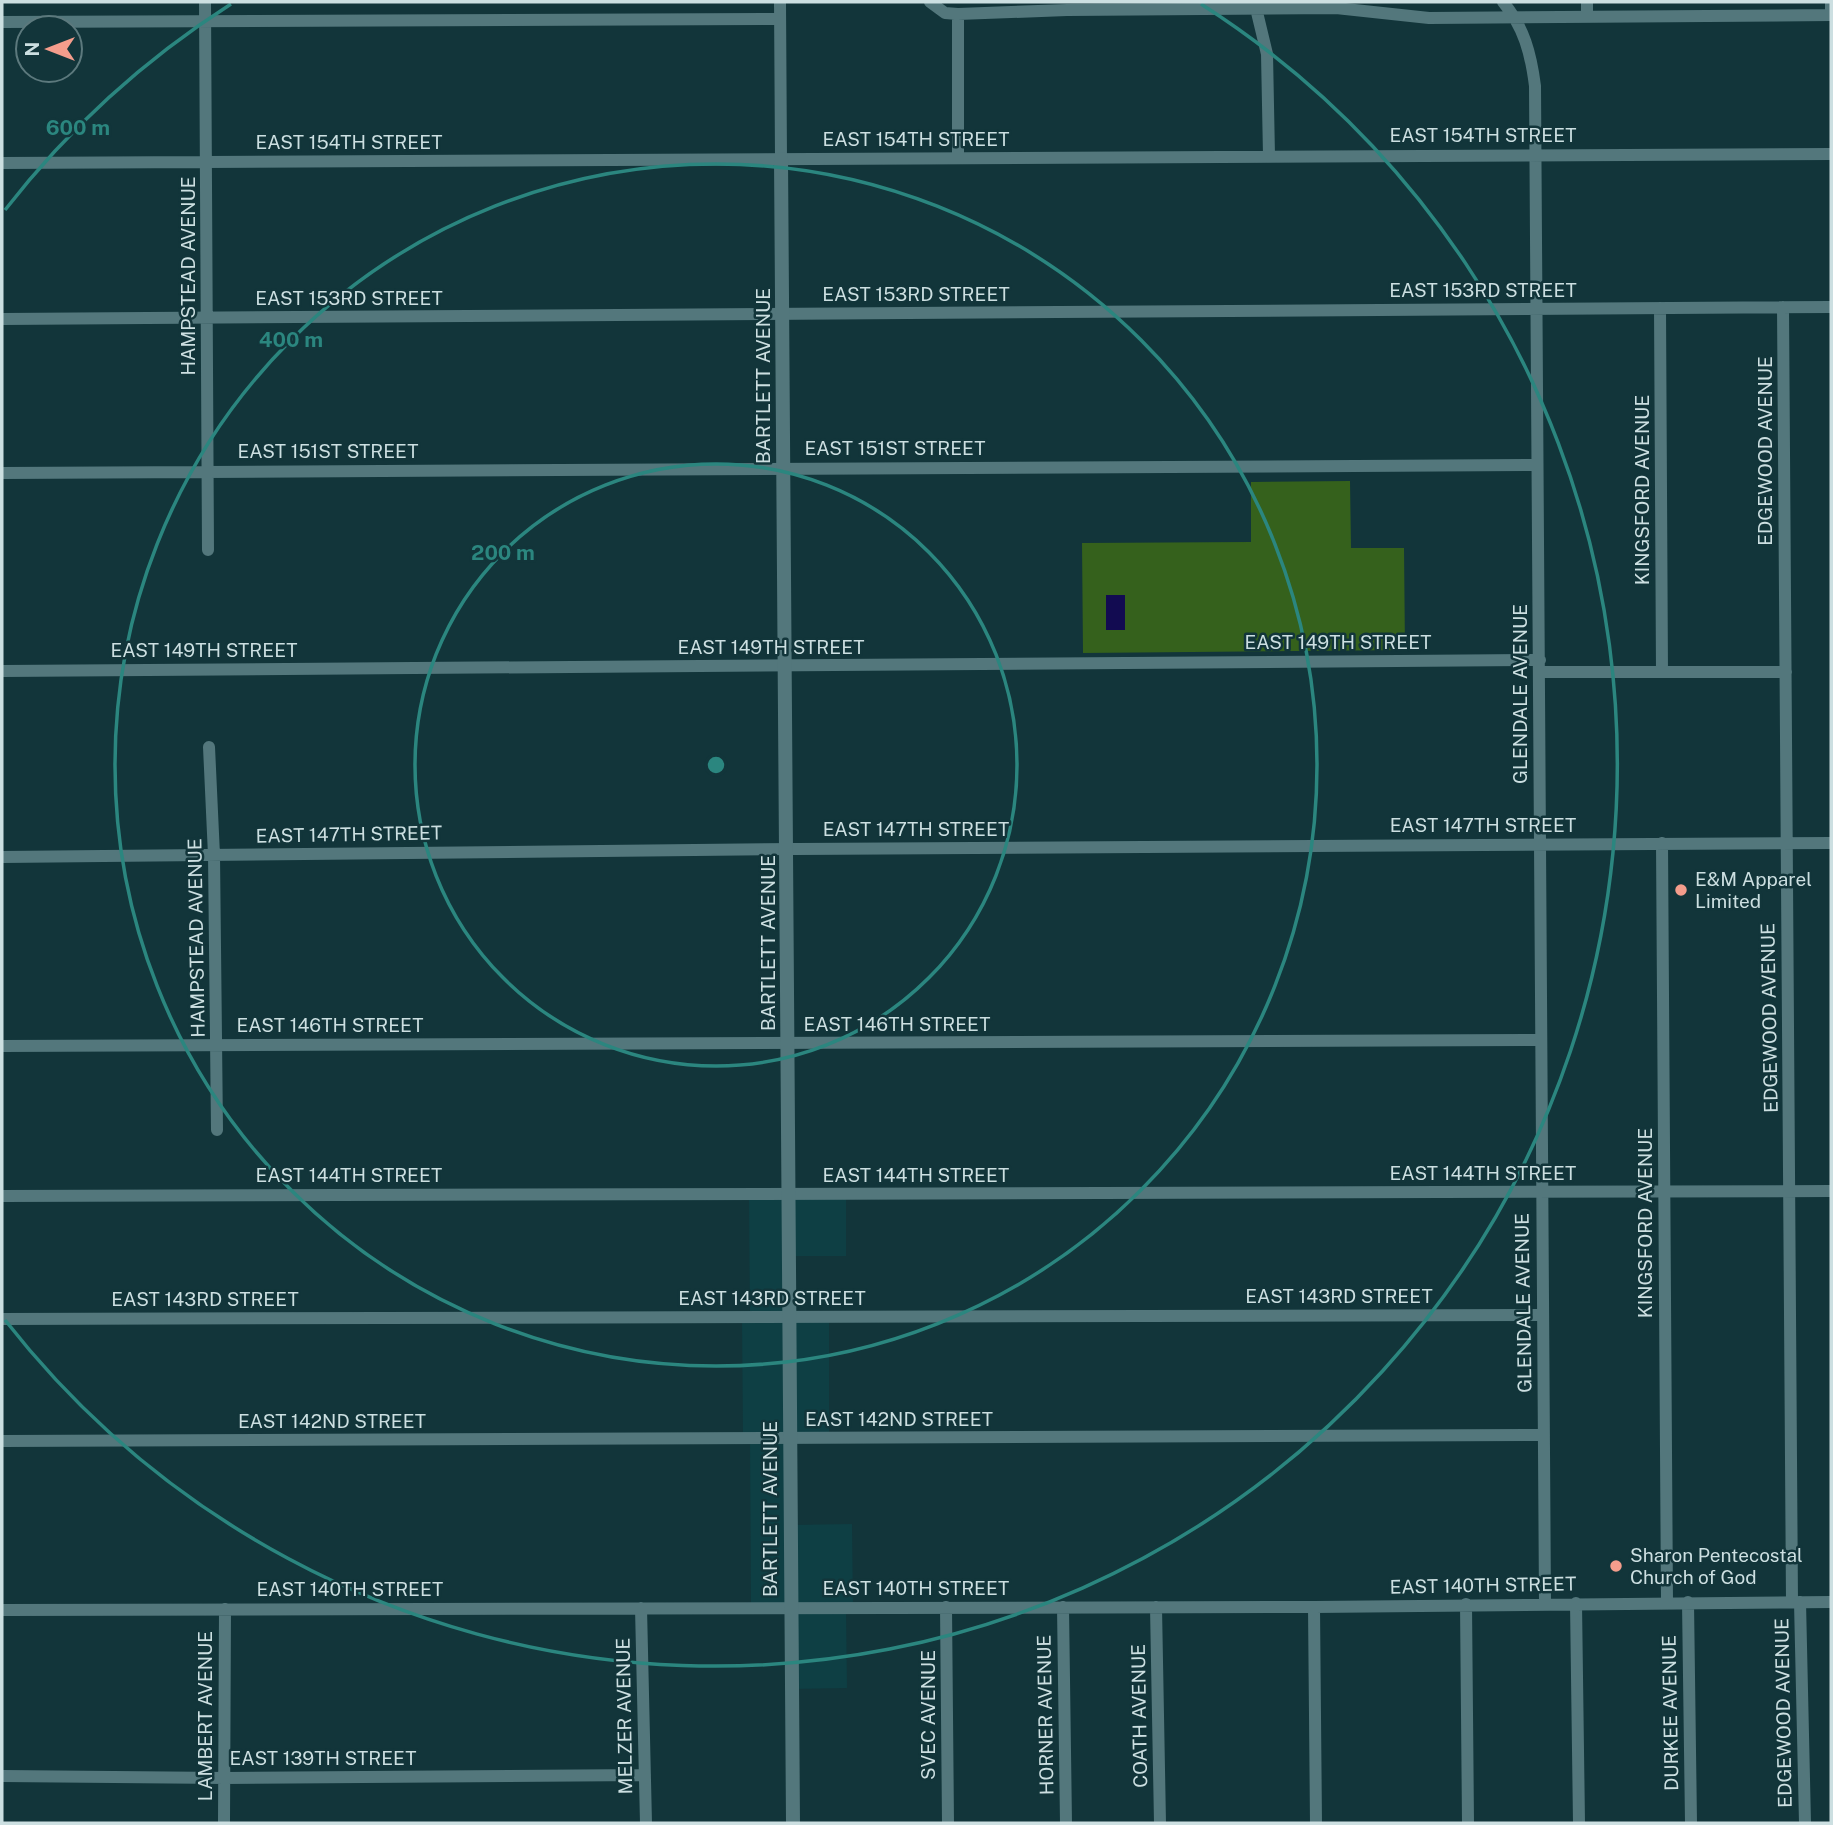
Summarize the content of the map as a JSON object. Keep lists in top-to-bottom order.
{
  "streets": {
    "street": [
      "EAST 154TH STREET",
      "HAMPSTEAD AVENUE",
      "EAST 153RD STREET",
      "BARTLETT AVENUE",
      "EAST 151ST STREET",
      "EDGEWOOD AVENUE",
      "KINGSFORD AVENUE",
      "EAST 149TH STREET",
      "GLENDALE AVENUE",
      "EAST 147TH STREET",
      "EAST 146TH STREET",
      "EAST 144TH STREET",
      "EAST 143RD STREET",
      "EAST 142ND STREET",
      "EAST 140TH STREET",
      "DURKEE AVENUE",
      "SVEC AVENUE",
      "HORNER AVENUE",
      "LAMBERT AVENUE",
      "MELZER AVENUE",
      "COATH AVENUE",
      "EAST 139TH STREET"
    ]
  },
  "crossings": [
    ["EAST 154TH STREET", "HAMPSTEAD AVENUE"],
    ["EAST 154TH STREET", "BARTLETT AVENUE"],
    ["EAST 154TH STREET", "GLENDALE AVENUE"],
    ["HAMPSTEAD AVENUE", "EAST 153RD STREET"],
    ["HAMPSTEAD AVENUE", "EAST 151ST STREET"],
    ["HAMPSTEAD AVENUE", "EAST 147TH STREET"],
    ["HAMPSTEAD AVENUE", "EAST 146TH STREET"],
    ["EAST 153RD STREET", "BARTLETT AVENUE"],
    ["EAST 153RD STREET", "EDGEWOOD AVENUE"],
    ["EAST 153RD STREET", "KINGSFORD AVENUE"],
    ["EAST 153RD STREET", "GLENDALE AVENUE"],
    ["BARTLETT AVENUE", "EAST 151ST STREET"],
    ["BARTLETT AVENUE", "EAST 149TH STREET"],
    ["BARTLETT AVENUE", "EAST 147TH STREET"],
    ["BARTLETT AVENUE", "EAST 146TH STREET"],
    ["BARTLETT AVENUE", "EAST 144TH STREET"],
    ["BARTLETT AVENUE", "EAST 143RD STREET"],
    ["BARTLETT AVENUE", "EAST 142ND STREET"],
    ["BARTLETT AVENUE", "EAST 140TH STREET"],
    ["EAST 151ST STREET", "GLENDALE AVENUE"],
    ["EDGEWOOD AVENUE", "EAST 149TH STREET"],
    ["EDGEWOOD AVENUE", "EAST 147TH STREET"],
    ["EDGEWOOD AVENUE", "EAST 144TH STREET"],
    ["EDGEWOOD AVENUE", "EAST 140TH STREET"],
    ["KINGSFORD AVENUE", "EAST 149TH STREET"],
    ["KINGSFORD AVENUE", "EAST 147TH STREET"],
    ["KINGSFORD AVENUE", "EAST 144TH STREET"],
    ["KINGSFORD AVENUE", "EAST 140TH STREET"],
    ["EAST 149TH STREET", "GLENDALE AVENUE"],
    ["GLENDALE AVENUE", "EAST 147TH STREET"],
    ["GLENDALE AVENUE", "EAST 146TH STREET"],
    ["GLENDALE AVENUE", "EAST 144TH STREET"],
    ["GLENDALE AVENUE", "EAST 143RD STREET"],
    ["GLENDALE AVENUE", "EAST 142ND STREET"],
    ["GLENDALE AVENUE", "EAST 140TH STREET"],
    ["EAST 140TH STREET", "DURKEE AVENUE"],
    ["EAST 140TH STREET", "SVEC AVENUE"],
    ["EAST 140TH STREET", "HORNER AVENUE"],
    ["EAST 140TH STREET", "LAMBERT AVENUE"],
    ["EAST 140TH STREET", "MELZER AVENUE"],
    ["EAST 140TH STREET", "COATH AVENUE"],
    ["LAMBERT AVENUE", "EAST 139TH STREET"],
    ["MELZER AVENUE", "EAST 139TH STREET"]
  ],
  "places": ["E&M Apparel Limited", "Sharon Pentecostal Church of God"],
  "north": "left",
  "rings": ["600 m", "400 m", "200 m"]
}
